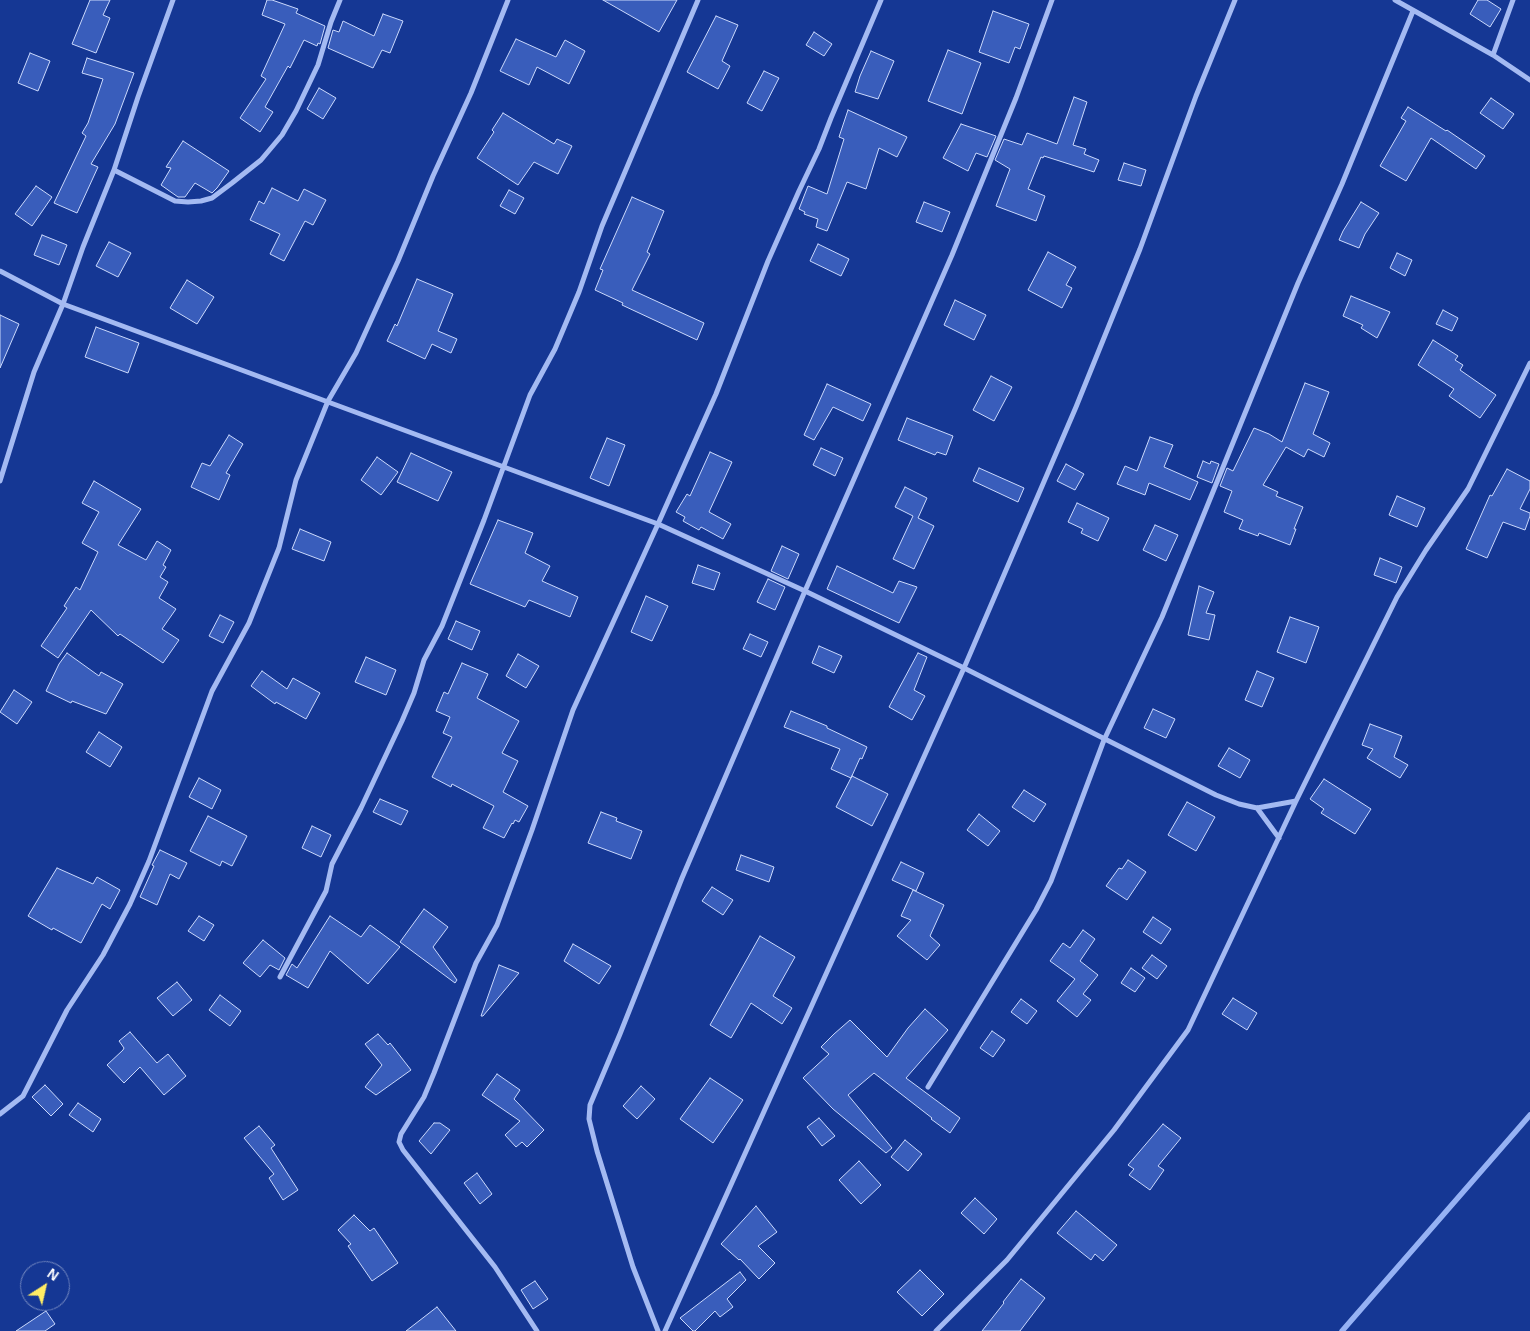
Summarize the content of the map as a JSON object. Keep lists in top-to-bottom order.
{
  "north": "top right"
}
